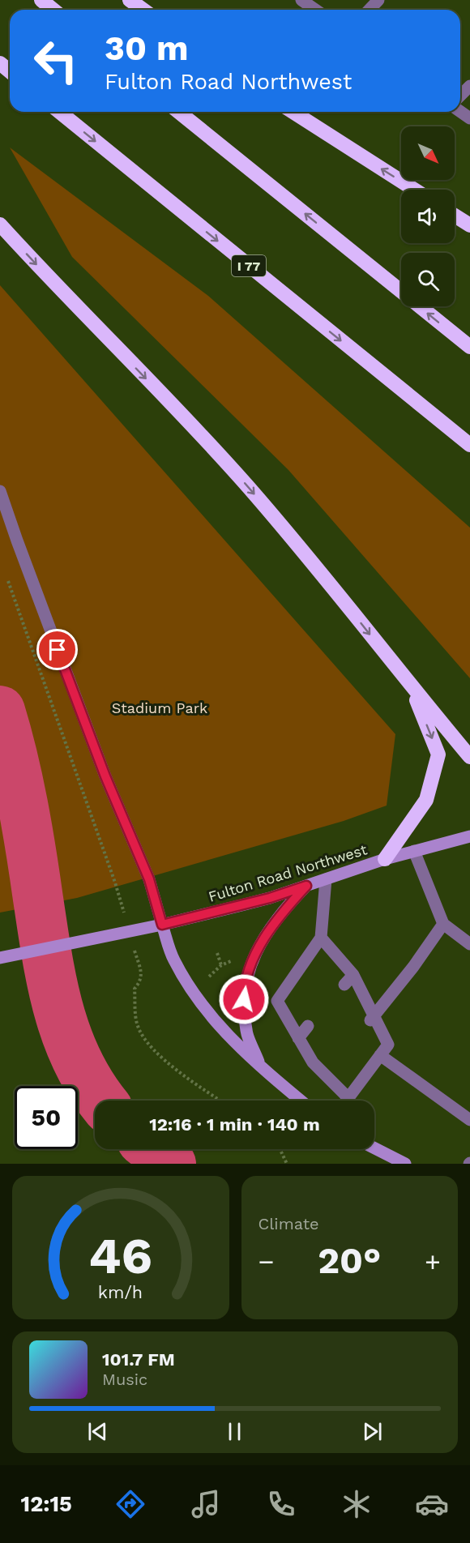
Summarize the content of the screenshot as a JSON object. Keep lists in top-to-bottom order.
{
  "streets": {
    "highway": ["I 77"],
    "main road": ["Fulton Road Northwest"]
  },
  "parks": ["Stadium Park"],
  "north": "bottom right",
  "page": {
    "turn": ["30 m", "Fulton Road Northwest"],
    "limit": "50",
    "trip": "12:16 · 1 min · 140 m",
    "tile": "Climate",
    "heat": ["−", "20°", "+"],
    "song": ["101.7 FM", "Music"],
    "tabs": "12:15",
    "gauge": ["46", "km/h"]
  }
}
